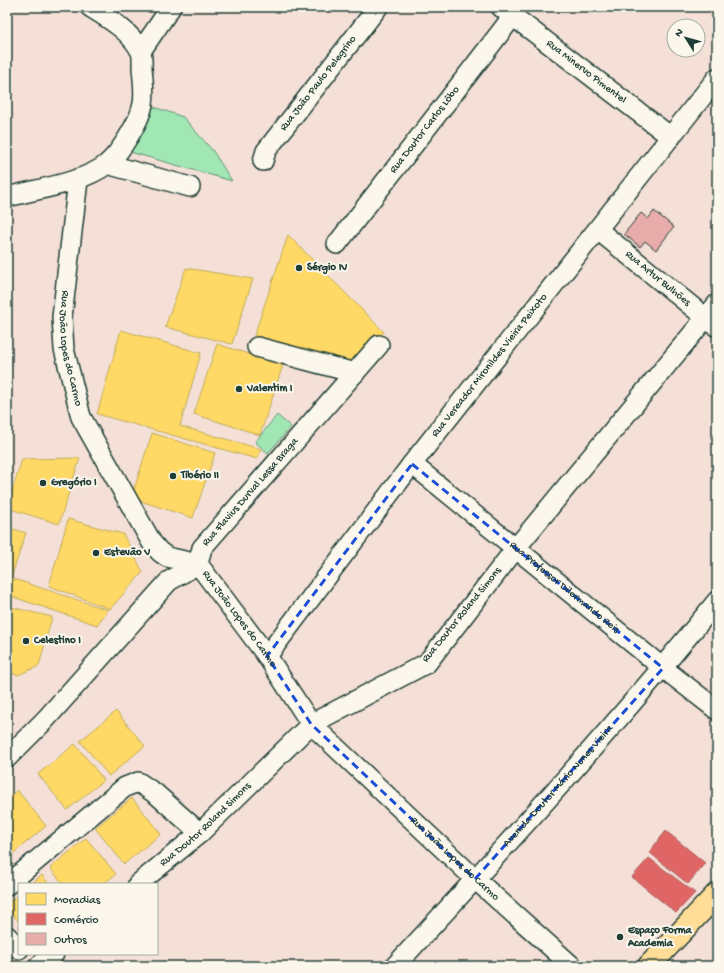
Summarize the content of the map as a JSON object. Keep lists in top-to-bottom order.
{
  "streets": {
    "street": [
      "Rua Minervo Pimentel",
      "Rua João Paulo Pelegrino",
      "Rua Doutor Carlos Lôbo",
      "Rua Artur Bulhões",
      "Rua João Lopes do Carmo",
      "Rua Vereador Mironildes Vieira Peixoto",
      "Rua Flavius Durval Lessa Braga",
      "Rua Professor Dilermando Reis",
      "Rua Doutor Roland Simons",
      "Avenida Doutor Mário Nunes Vieira"
    ]
  },
  "crossings": [
    ["Rua Minervo Pimentel", "Rua Doutor Carlos Lôbo"],
    ["Rua Minervo Pimentel", "Rua Vereador Mironildes Vieira Peixoto"],
    ["Rua Artur Bulhões", "Rua Vereador Mironildes Vieira Peixoto"],
    ["Rua Artur Bulhões", "Rua Doutor Roland Simons"],
    ["Rua João Lopes do Carmo", "Rua Vereador Mironildes Vieira Peixoto"],
    ["Rua João Lopes do Carmo", "Rua Flavius Durval Lessa Braga"],
    ["Rua João Lopes do Carmo", "Rua Doutor Roland Simons"],
    ["Rua João Lopes do Carmo", "Avenida Doutor Mário Nunes Vieira"],
    ["Rua Vereador Mironildes Vieira Peixoto", "Rua Professor Dilermando Reis"],
    ["Rua Professor Dilermando Reis", "Rua Doutor Roland Simons"],
    ["Rua Professor Dilermando Reis", "Avenida Doutor Mário Nunes Vieira"]
  ],
  "places": [
    "Sérgio IV",
    "Valentim I",
    "Tibério II",
    "Gregório I",
    "Estevão V",
    "Celestino I",
    "Espaço Forma Academia"
  ],
  "legend": ["Moradias", "Comércio", "Outros"],
  "north": "top left"
}
